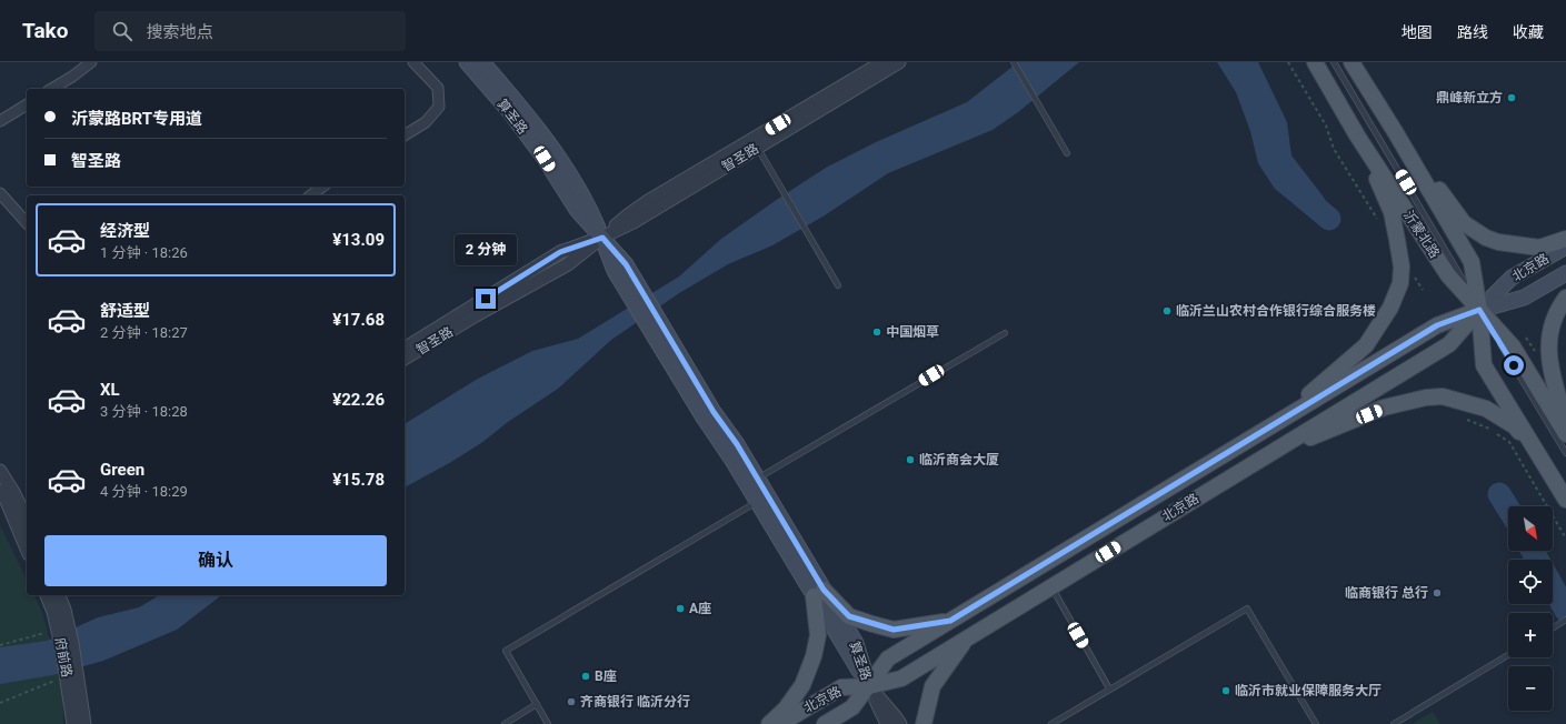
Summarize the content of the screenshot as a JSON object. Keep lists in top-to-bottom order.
{
  "streets": {
    "main road": ["算圣路", "沂蒙北路", "北京路"],
    "street": ["智圣路", "府前路"]
  },
  "crossings": [
    ["算圣路", "智圣路"],
    ["算圣路", "北京路"],
    ["沂蒙北路", "北京路"]
  ],
  "places": [
    "鼎峰新立方",
    "临沂兰山农村合作银行综合服务楼",
    "中国烟草",
    "临沂商会大厦",
    "临商银行 总行",
    "A座",
    "B座",
    "临沂市就业保障服务大厅",
    "齐商银行 临沂分行"
  ],
  "north": "bottom right",
  "page": {
    "header": "Tako",
    "search": "搜索地点",
    "nav": ["地图", "路线", "收藏"],
    "banner": ["沂蒙路BRT专用道", "智圣路"],
    "list": [
      {
        "name": "经济型",
        "note": "1 分钟 · 18:26",
        "value": "¥13.09"
      },
      {
        "name": "舒适型",
        "note": "2 分钟 · 18:27",
        "value": "¥17.68"
      },
      {
        "name": "XL",
        "note": "3 分钟 · 18:28",
        "value": "¥22.26"
      },
      {
        "name": "Green",
        "note": "4 分钟 · 18:29",
        "value": "¥15.78"
      }
    ],
    "bubble": "2 分钟",
    "map_buttons": ["+", "−"],
    "buttons": "确认"
  }
}
